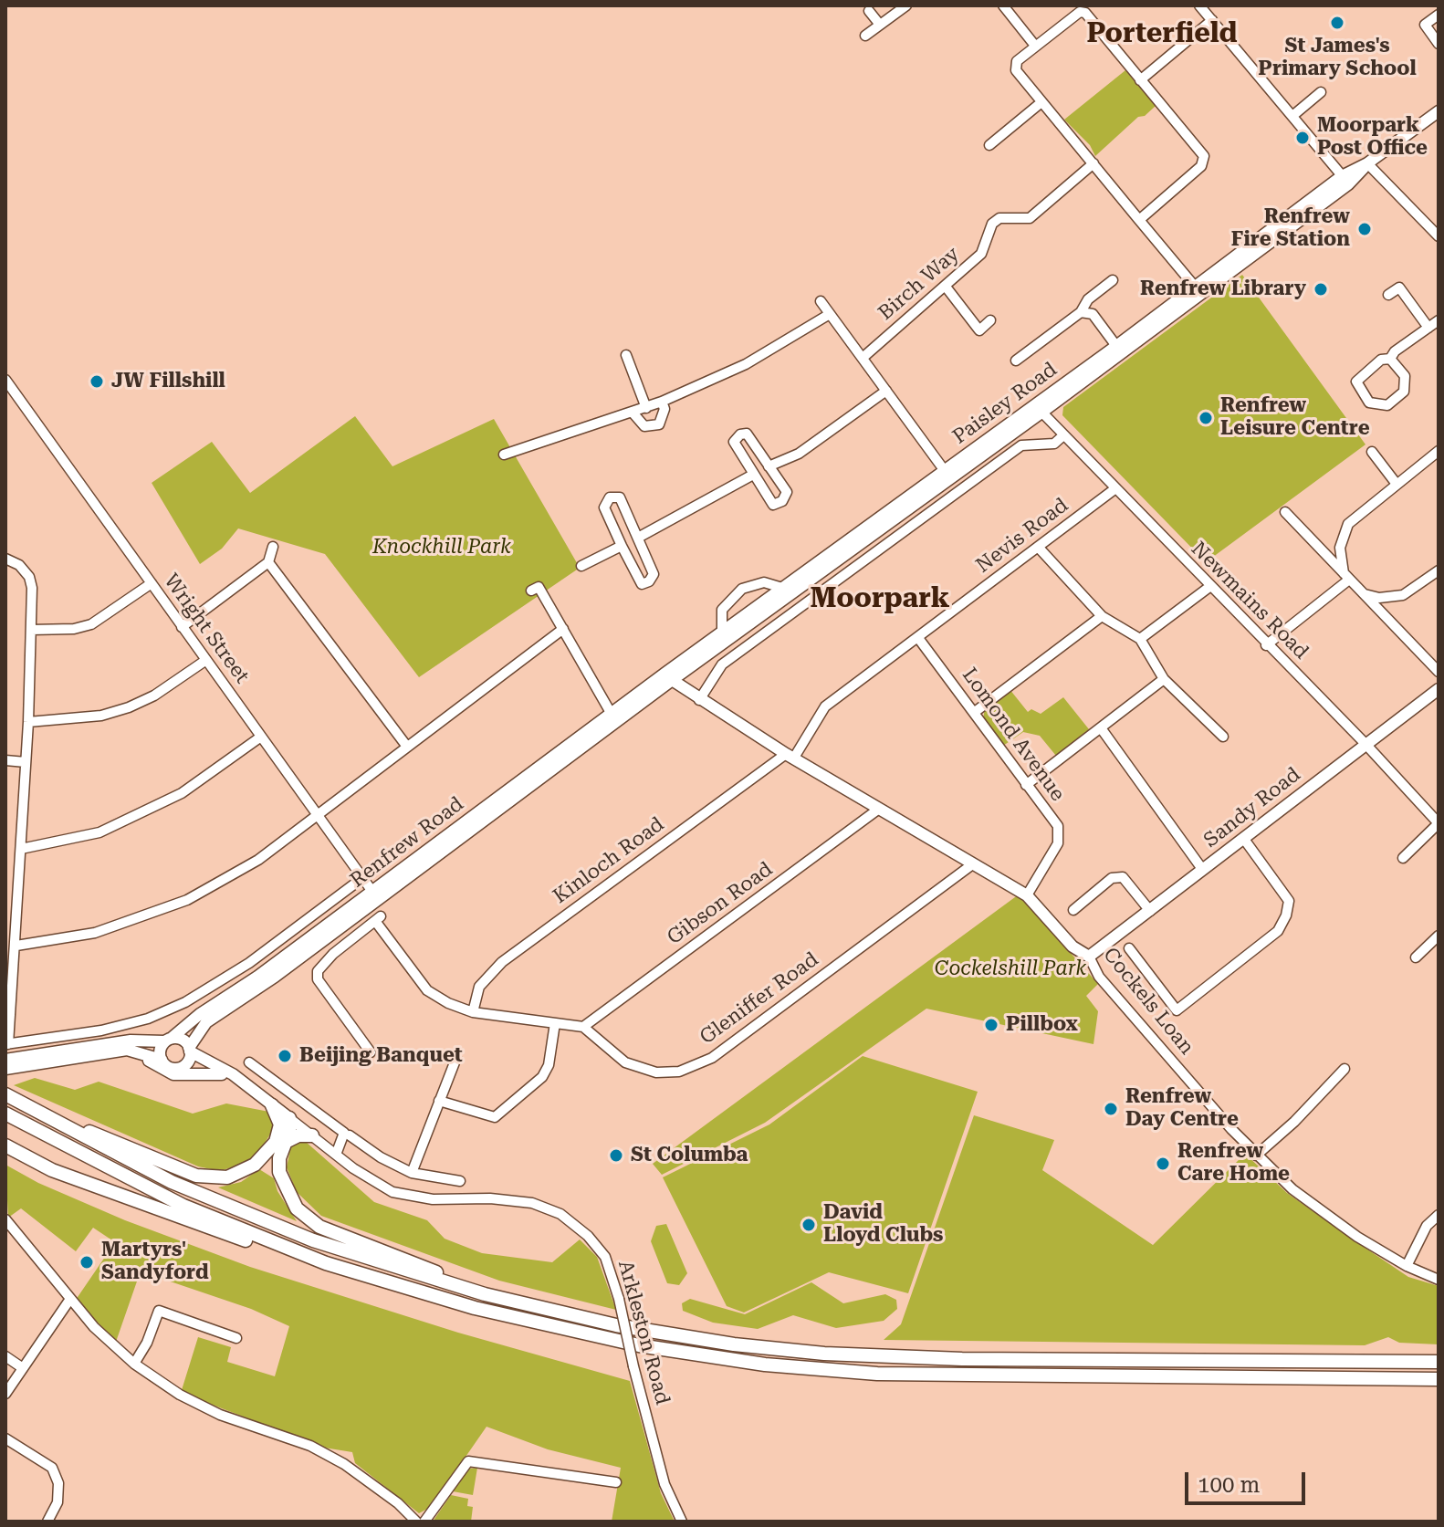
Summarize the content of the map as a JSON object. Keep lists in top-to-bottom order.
{
  "streets": {
    "main road": [
      "Paisley Road",
      "Sandy Road",
      "Renfrew Road",
      "Cockels Loan",
      "Arkleston Road"
    ],
    "street": [
      "Birch Way",
      "Nevis Road",
      "Newmains Road",
      "Wright Street",
      "Lomond Avenue",
      "Kinloch Road",
      "Gibson Road",
      "Gleniffer Road"
    ]
  },
  "crossings": [
    ["Paisley Road", "Newmains Road"],
    ["Paisley Road", "Renfrew Road"],
    ["Paisley Road", "Cockels Loan"],
    ["Nevis Road", "Newmains Road"],
    ["Nevis Road", "Lomond Avenue"],
    ["Nevis Road", "Kinloch Road"],
    ["Nevis Road", "Cockels Loan"],
    ["Newmains Road", "Sandy Road"],
    ["Wright Street", "Renfrew Road"],
    ["Lomond Avenue", "Cockels Loan"],
    ["Sandy Road", "Cockels Loan"],
    ["Renfrew Road", "Cockels Loan"],
    ["Renfrew Road", "Arkleston Road"],
    ["Kinloch Road", "Cockels Loan"],
    ["Gibson Road", "Gleniffer Road"],
    ["Gibson Road", "Cockels Loan"],
    ["Gleniffer Road", "Cockels Loan"]
  ],
  "districts": ["Porterfield", "Moorpark"],
  "parks": ["Knockhill Park", "Cockelshill Park"],
  "places": [
    "St James's Primary School",
    "Moorpark Post Office",
    "Renfrew Fire Station",
    "Renfrew Library",
    "JW Fillshill",
    "Renfrew Leisure Centre",
    "Pillbox",
    "Beijing Banquet",
    "Renfrew Day Centre",
    "St Columba",
    "Renfrew Care Home",
    "David Lloyd Clubs",
    "Martyrs' Sandyford"
  ],
  "scale_bar": "100 m"
}
